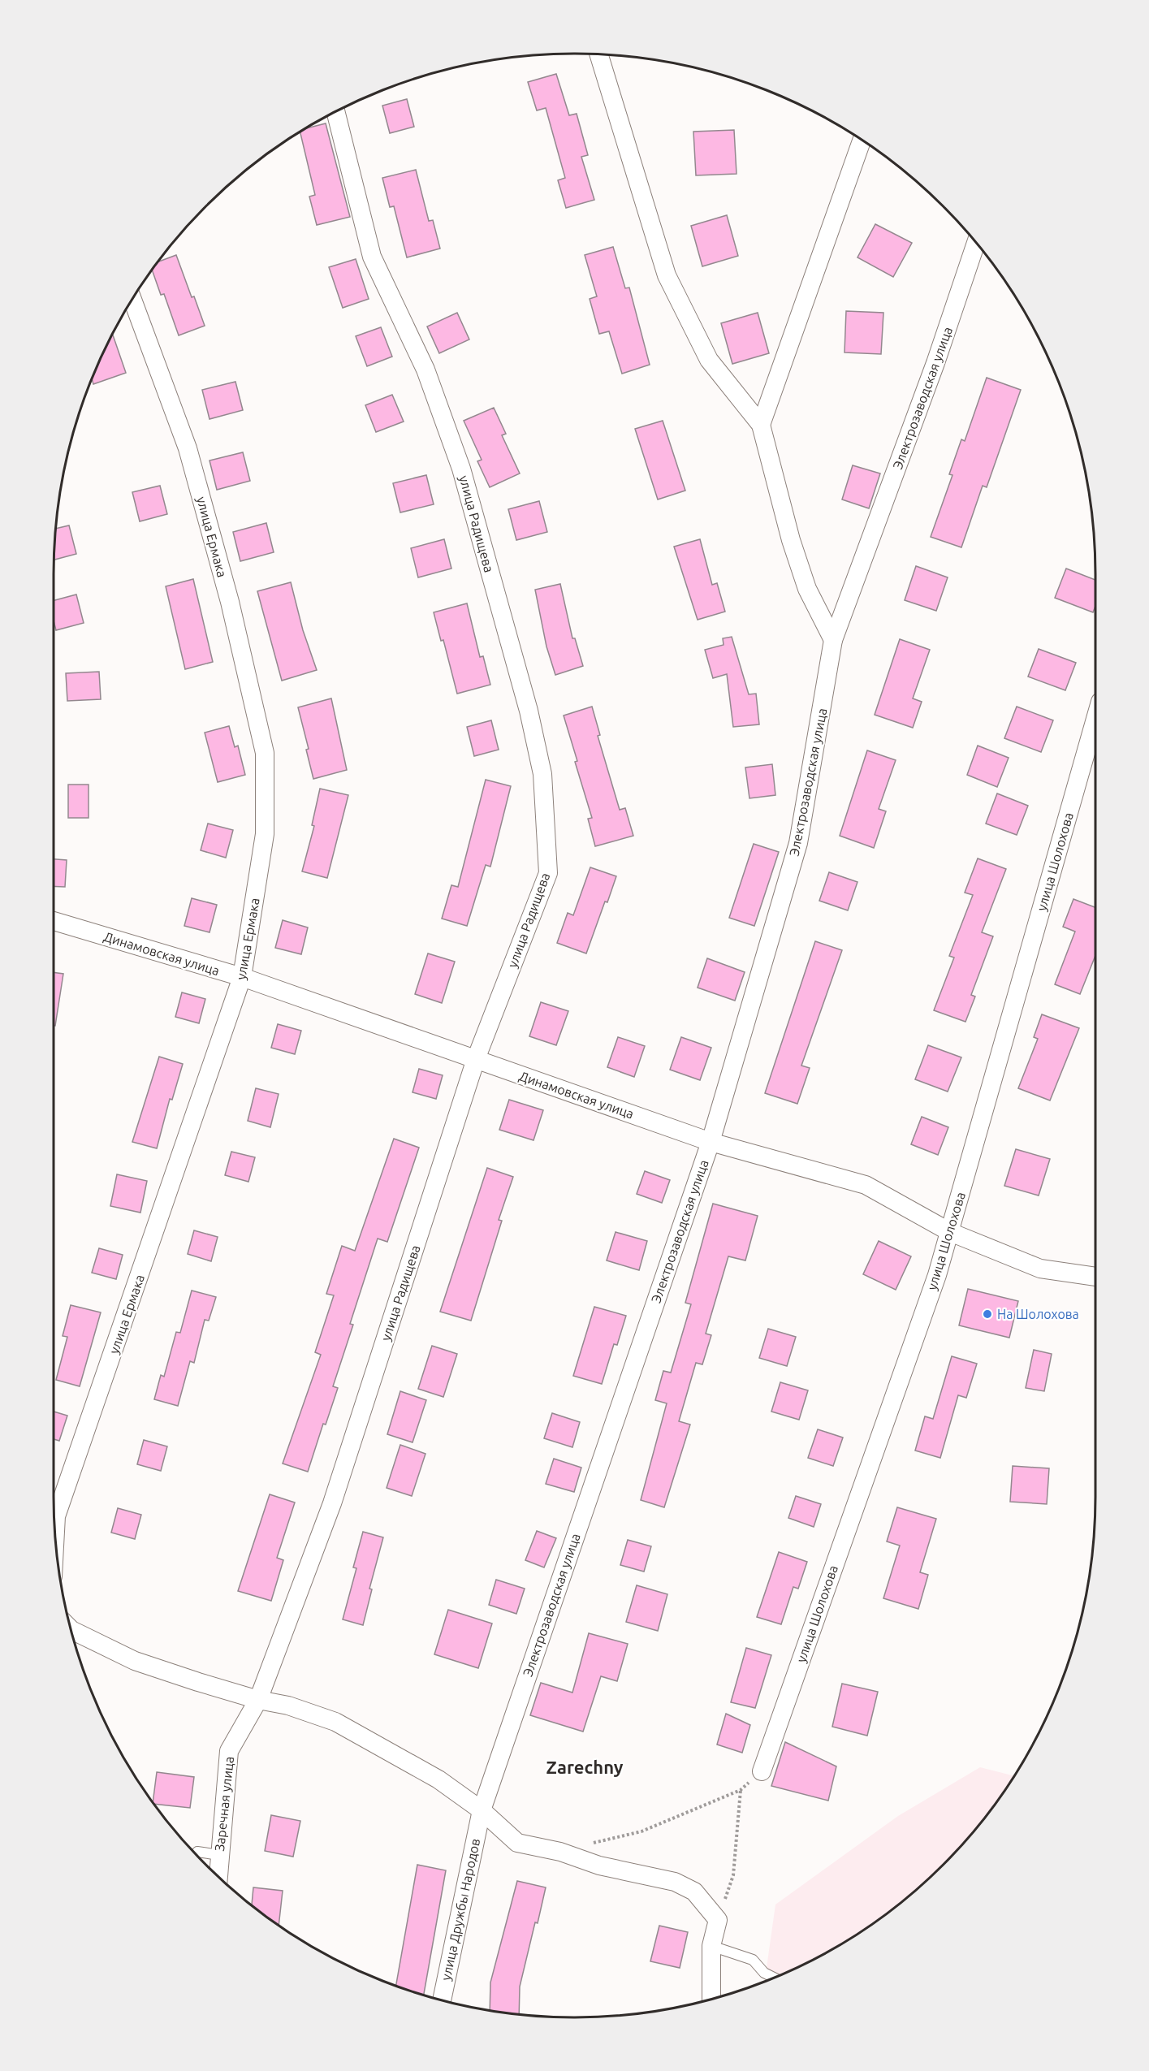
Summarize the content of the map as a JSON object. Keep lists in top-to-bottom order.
{
  "streets": {
    "street": [
      "Электрозаводская улица",
      "улица Радищева",
      "улица Ермака",
      "улица Шолохова",
      "Динамовская улица",
      "Заречная улица",
      "улица Дружбы Народов"
    ]
  },
  "crossings": [
    ["Электрозаводская улица", "Динамовская улица"],
    ["Электрозаводская улица", "улица Дружбы Народов"],
    ["улица Радищева", "Динамовская улица"],
    ["улица Радищева", "Заречная улица"],
    ["улица Ермака", "Динамовская улица"],
    ["улица Шолохова", "Динамовская улица"]
  ],
  "districts": ["Zarechny"],
  "places": ["На Шолохова"]
}
